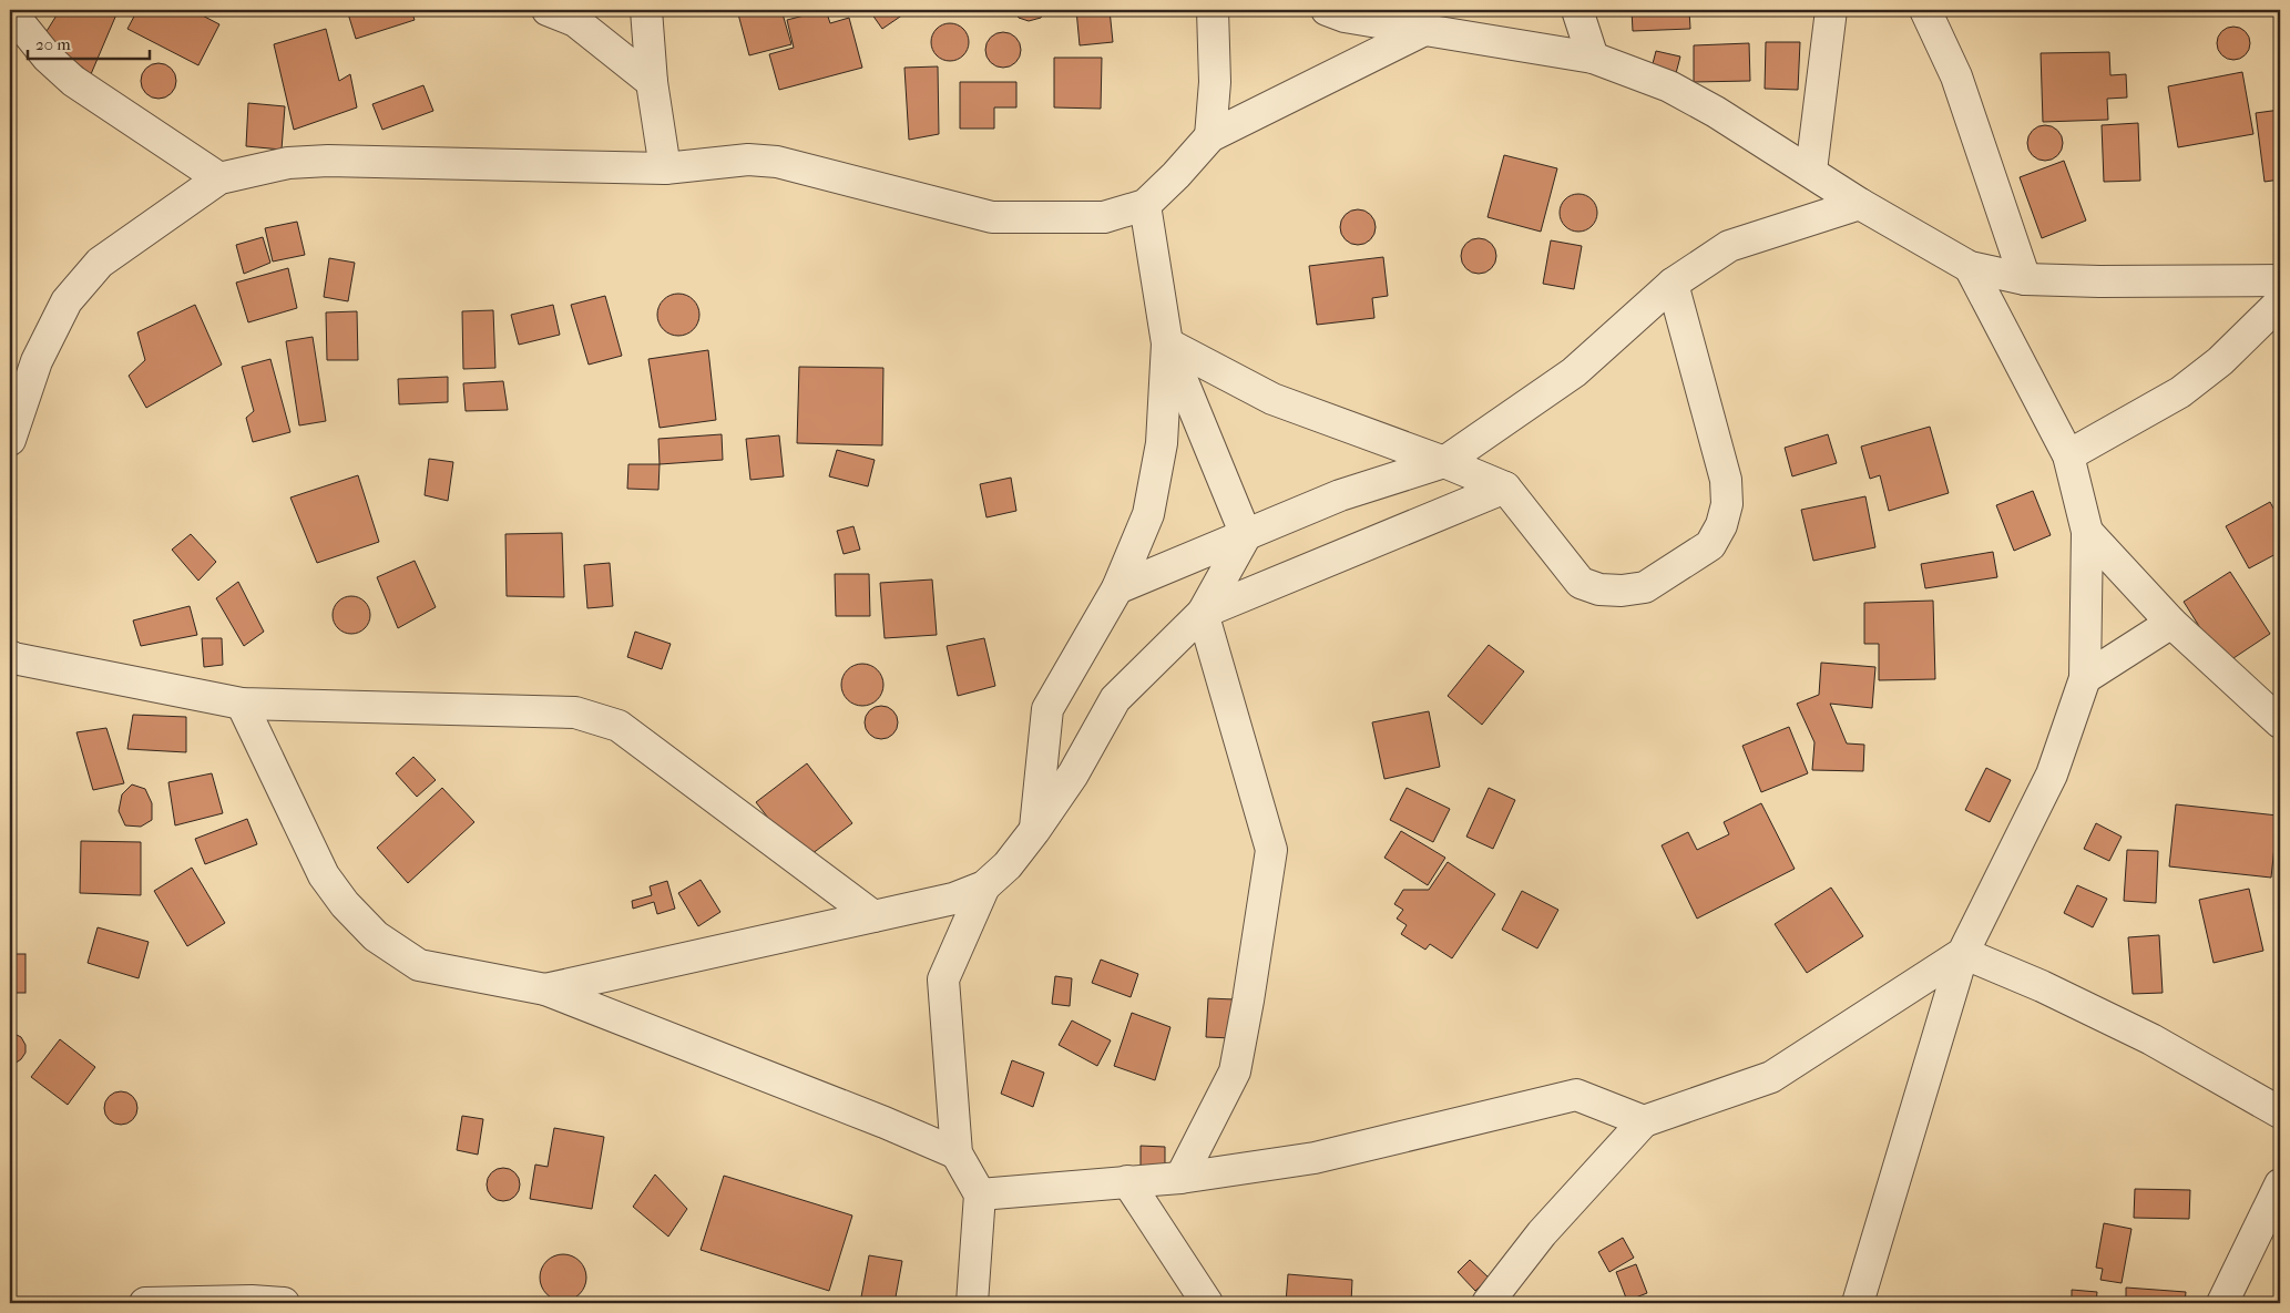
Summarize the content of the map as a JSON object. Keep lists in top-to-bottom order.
{
  "scale_bar": "20 m"
}
